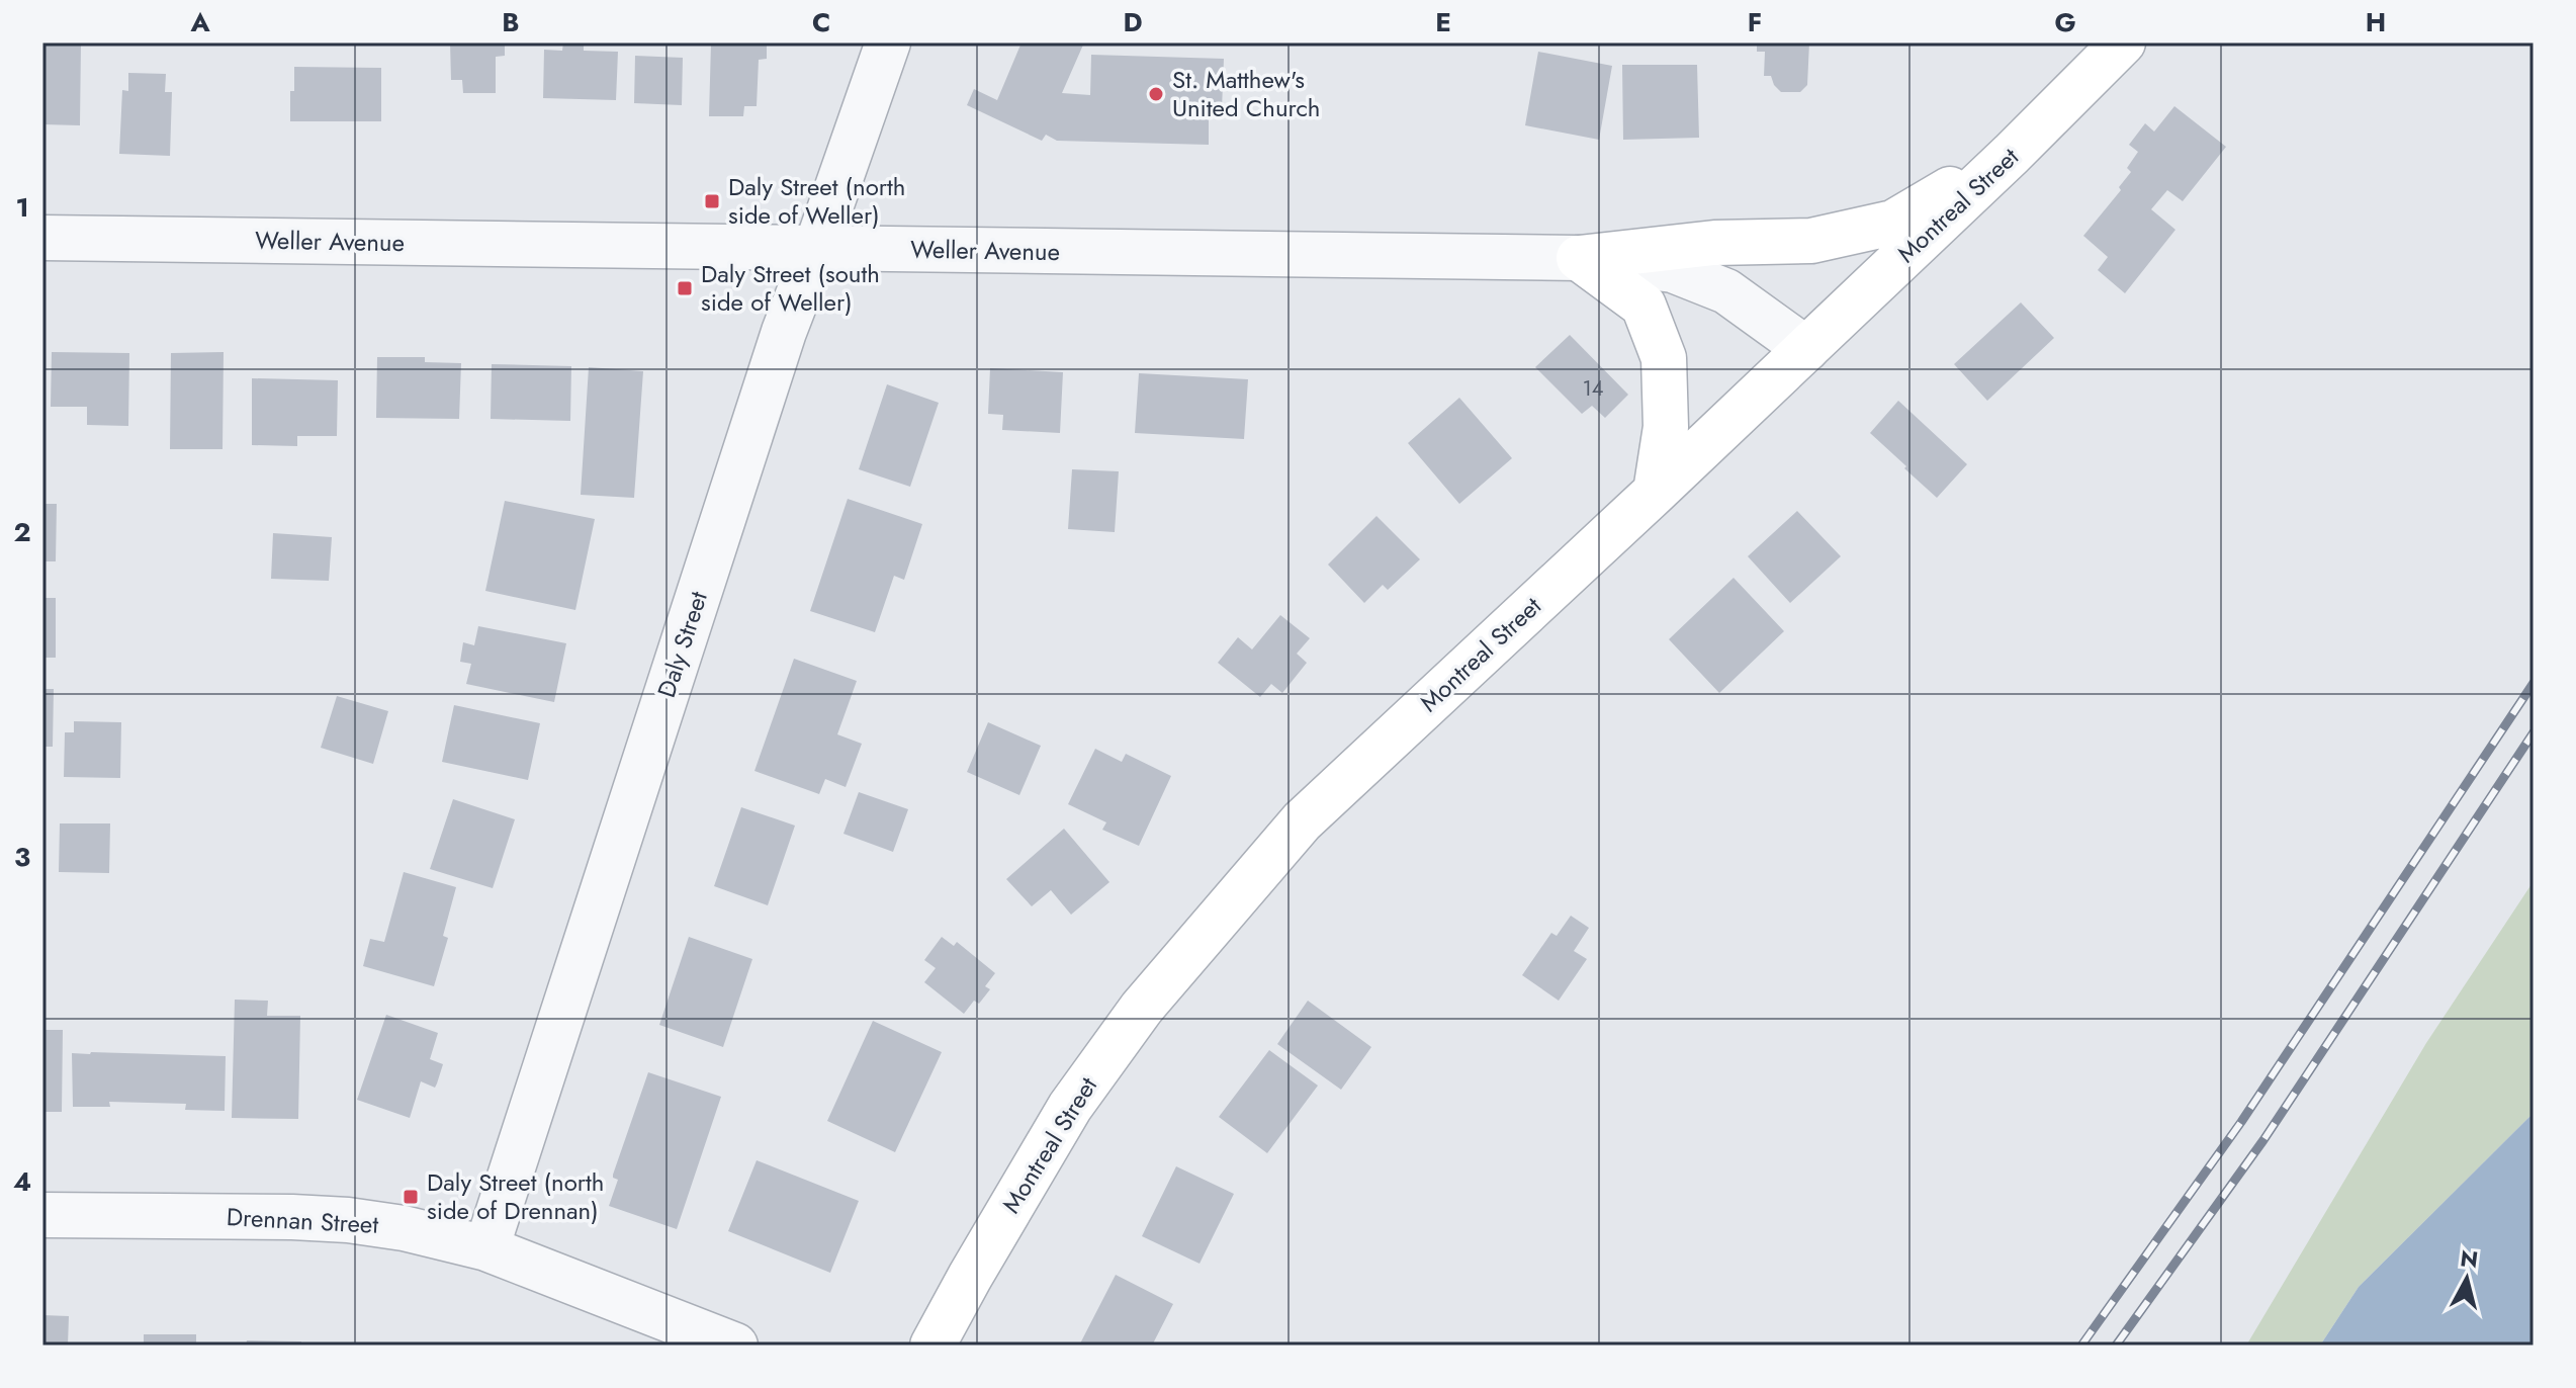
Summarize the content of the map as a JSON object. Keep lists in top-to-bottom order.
{
  "streets": {
    "main road": ["Montreal Street"],
    "street": ["Weller Avenue", "Daly Street", "Drennan Street"]
  },
  "crossings": [
    ["Montreal Street", "Weller Avenue"],
    ["Weller Avenue", "Daly Street"],
    ["Daly Street", "Drennan Street"]
  ],
  "places": {
    "other": ["St. Matthew's United Church"],
    "transit": ["Daly Street (north side of Weller)", "Daly Street (south side of Weller)", "Daly Street (north side of Drennan)"]
  },
  "house_numbers": ["14"],
  "north": "top",
  "grid": {
    "columns": [
      "A",
      "B",
      "C",
      "D",
      "E",
      "F",
      "G",
      "H"
    ],
    "rows": [
      "1",
      "2",
      "3",
      "4"
    ]
  }
}
